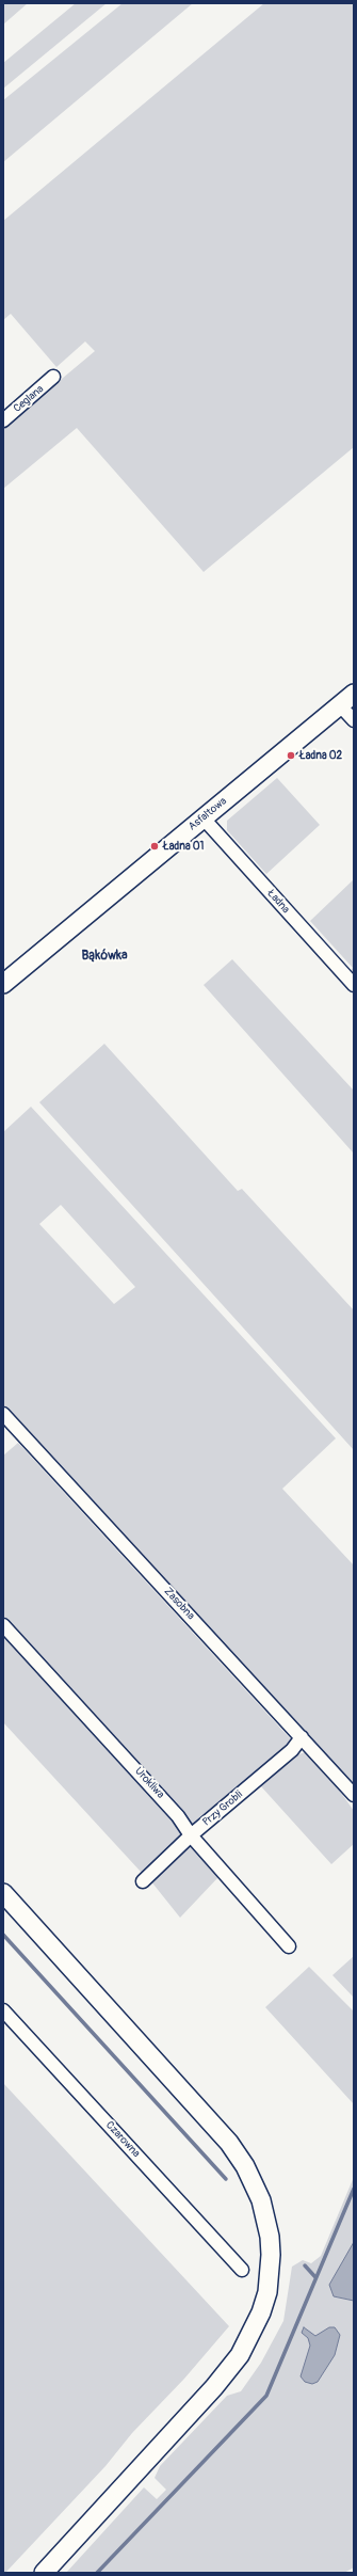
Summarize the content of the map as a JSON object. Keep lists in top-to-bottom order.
{
  "streets": {
    "street": [
      "Ceglana",
      "Asfaltowa",
      "Ładna",
      "Zasobna",
      "Urokliwa",
      "Przy Grobli",
      "Czarowna"
    ]
  },
  "crossings": [
    ["Asfaltowa", "Ładna"],
    ["Zasobna", "Przy Grobli"],
    ["Urokliwa", "Przy Grobli"]
  ],
  "districts": ["Bąkówka"],
  "places": ["Ładna 02", "Ładna 01"]
}
